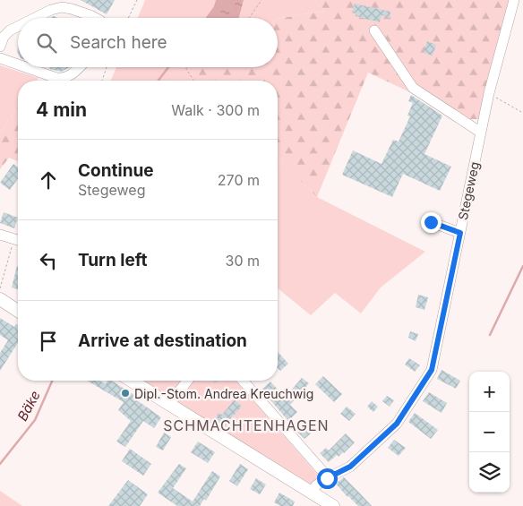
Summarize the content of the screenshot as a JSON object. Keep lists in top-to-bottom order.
{
  "streets": {
    "street": ["Stegeweg"]
  },
  "districts": ["SCHMACHTENHAGEN"],
  "water": ["Bäke"],
  "places": ["Dipl.-Stom. Andrea Kreuchwig"],
  "page": {
    "search": "Search here",
    "heading": ["4 min", "Walk · 300 m"],
    "list": [
      ["Continue", "Stegeweg", "270 m"],
      ["Turn left", "30 m"],
      "Arrive at destination"
    ],
    "map_buttons": ["+", "−"]
  }
}
